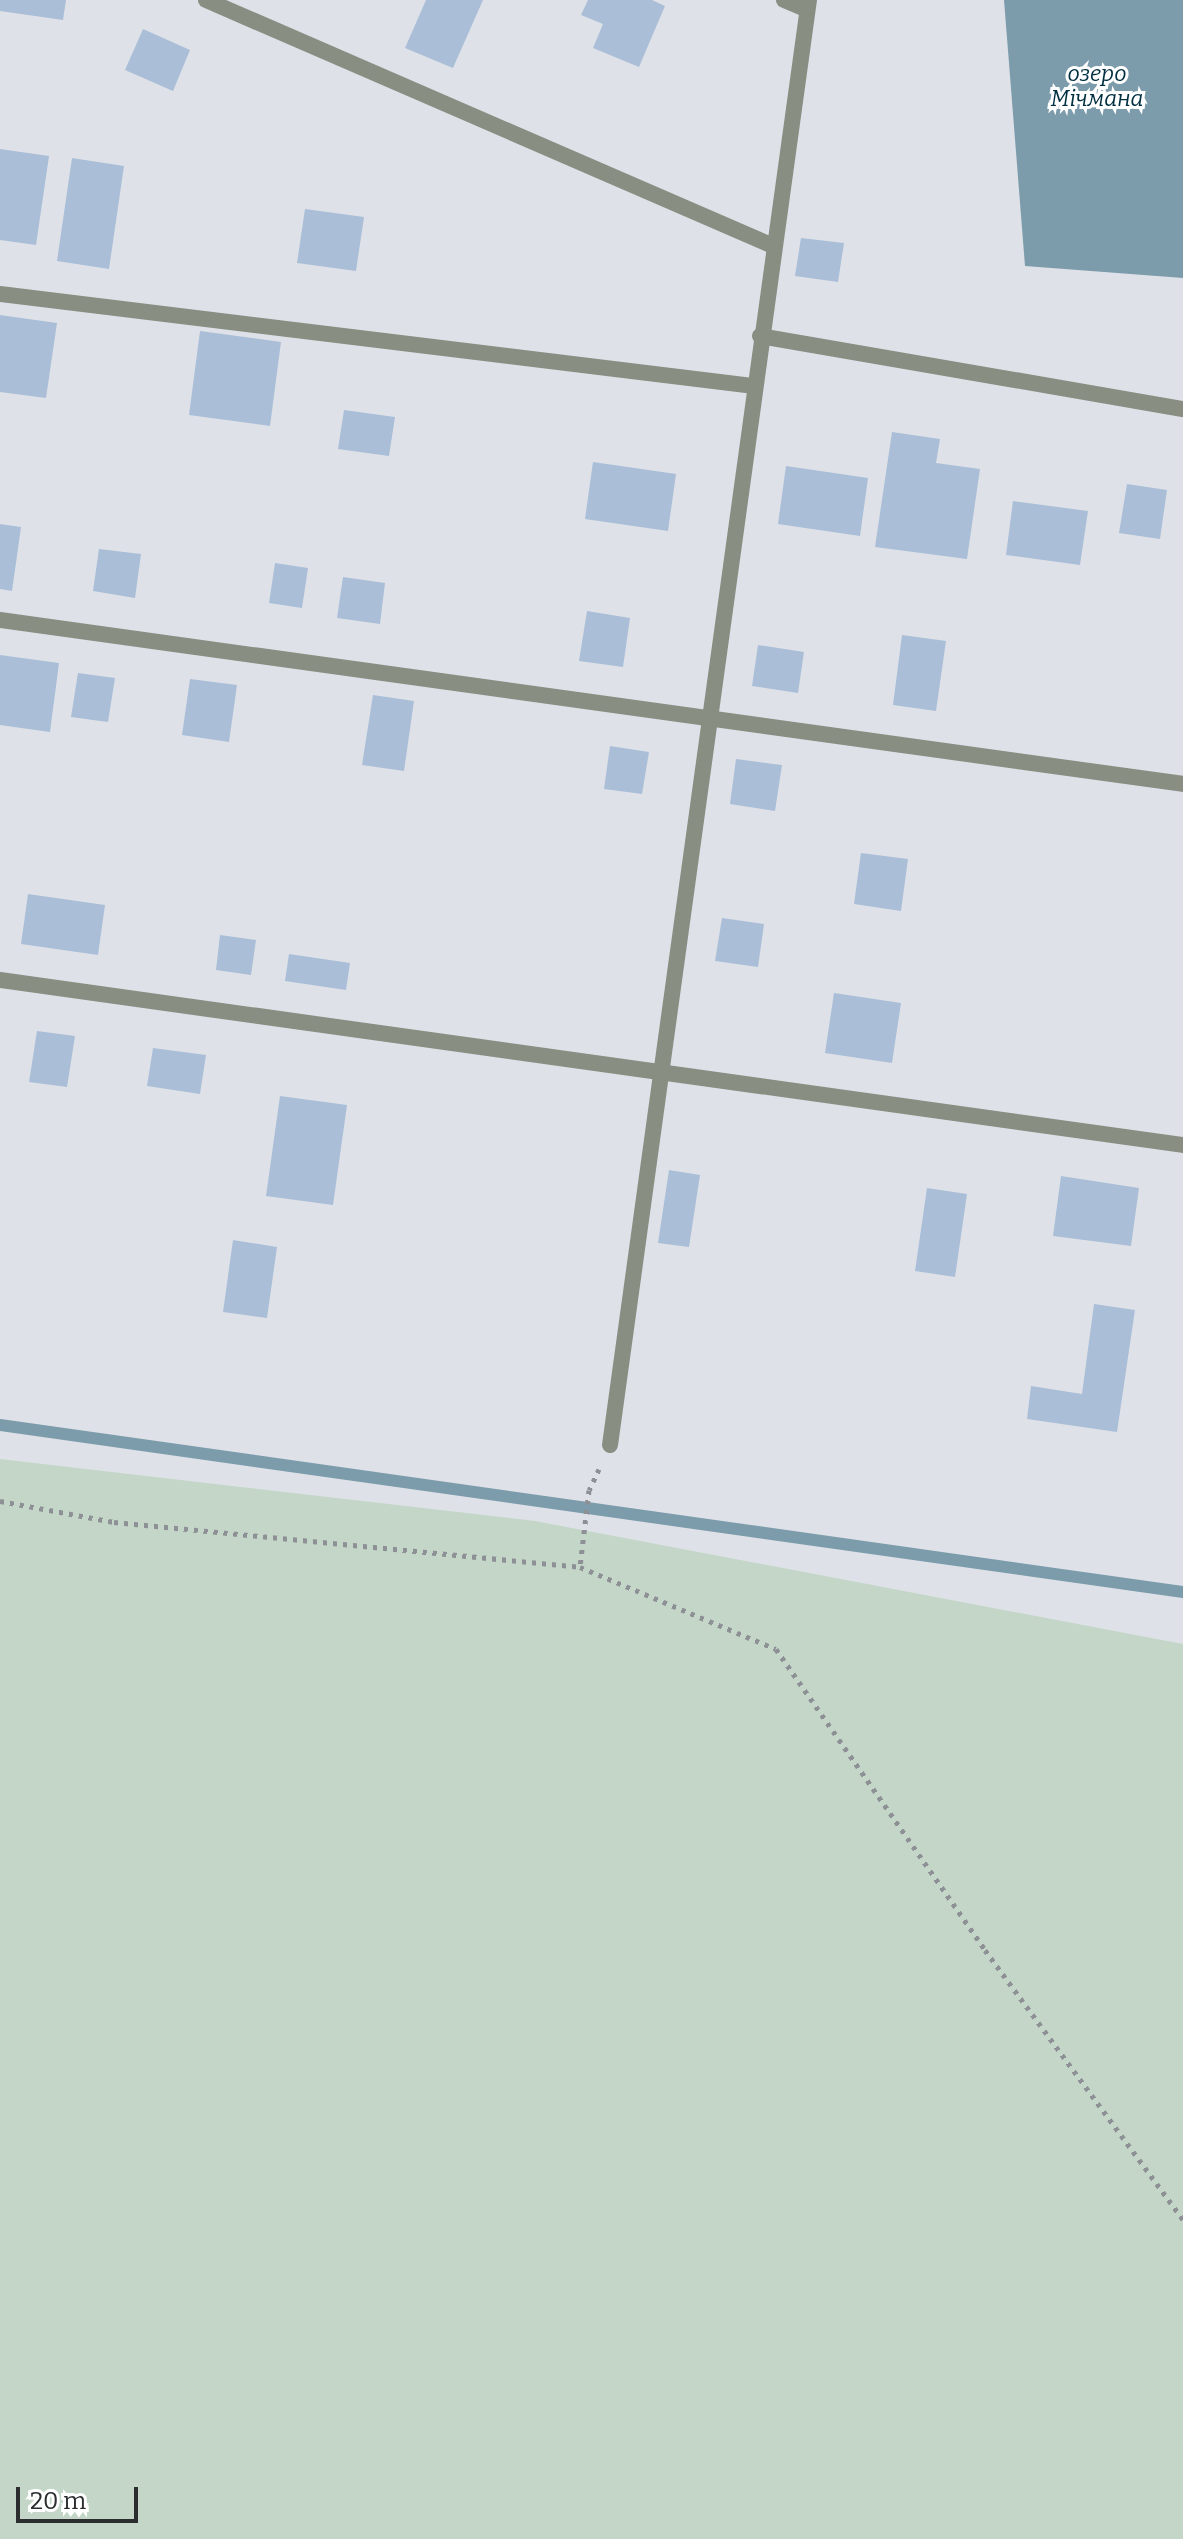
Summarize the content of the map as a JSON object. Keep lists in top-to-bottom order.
{
  "water": ["озеро Мічмана"],
  "scale_bar": "20 m"
}
